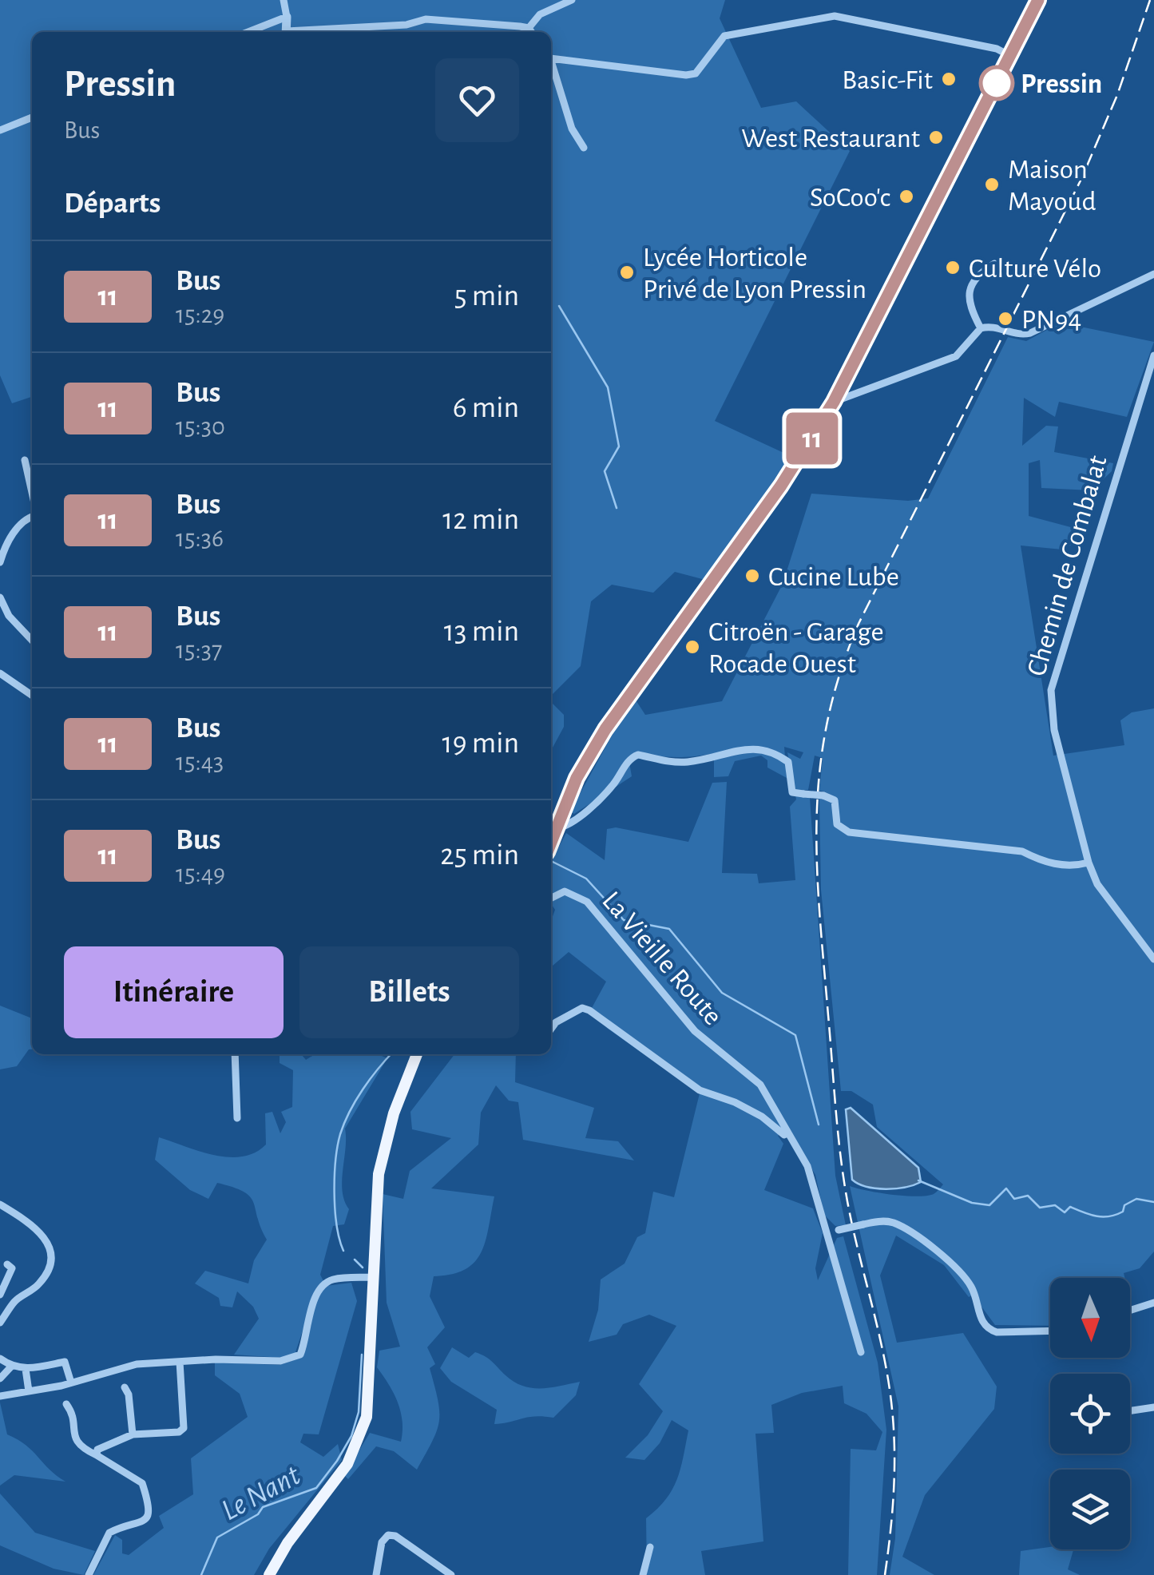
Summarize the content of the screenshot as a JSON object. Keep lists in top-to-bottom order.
{
  "streets": {
    "street": ["Chemin de Combalat", "La Vieille Route"]
  },
  "water": ["Le Nant"],
  "places": [
    "Basic-Fit",
    "Pressin",
    "West Restaurant",
    "Maison Mayoud",
    "SoCoo'c",
    "Culture Vélo",
    "Lycée Horticole Privé de Lyon Pressin",
    "PN94",
    "Cucine Lube",
    "Citroën - Garage Rocade Ouest"
  ],
  "lines": ["bus line 11"],
  "north": "bottom",
  "page": {
    "on_map": "11",
    "heading": [
      ["Pressin", "Bus"],
      "Départs"
    ],
    "list": [
      {
        "mark": "11",
        "name": "Bus",
        "note": "15:29",
        "value": "5 min"
      },
      {
        "mark": "11",
        "name": "Bus",
        "note": "15:30",
        "value": "6 min"
      },
      {
        "mark": "11",
        "name": "Bus",
        "note": "15:36",
        "value": "12 min"
      },
      {
        "mark": "11",
        "name": "Bus",
        "note": "15:37",
        "value": "13 min"
      },
      {
        "mark": "11",
        "name": "Bus",
        "note": "15:43",
        "value": "19 min"
      },
      {
        "mark": "11",
        "name": "Bus",
        "note": "15:49",
        "value": "25 min"
      }
    ],
    "buttons": ["Itinéraire", "Billets"]
  }
}
